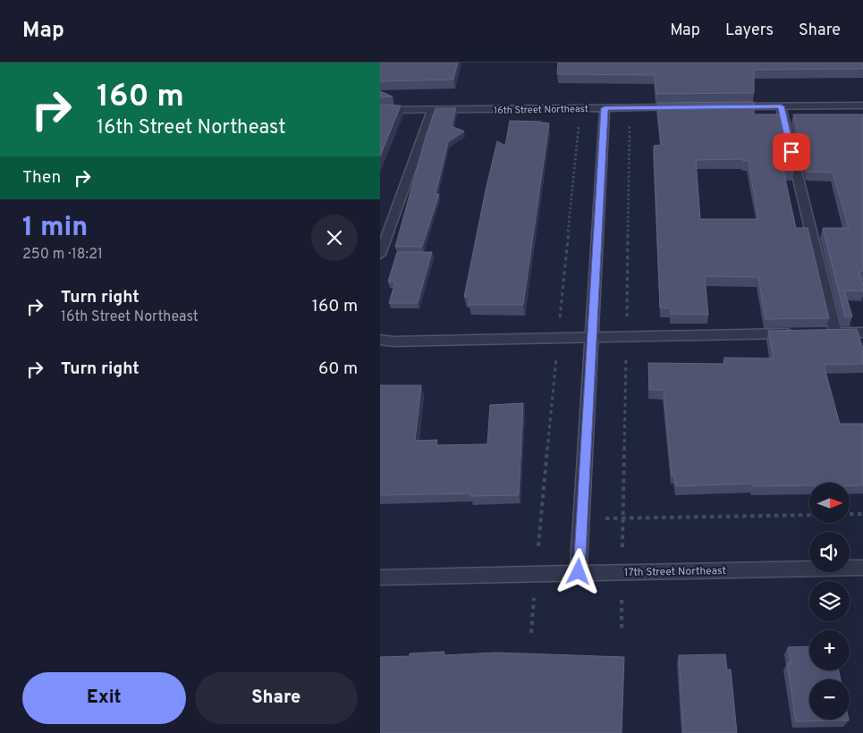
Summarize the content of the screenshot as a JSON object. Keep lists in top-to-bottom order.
{
  "streets": {
    "street": ["16th Street Northeast", "17th Street Northeast"]
  },
  "north": "right",
  "page": {
    "header": "Map",
    "nav": ["Map", "Layers", "Share"],
    "turn": ["160 m", "16th Street Northeast"],
    "then": "Then",
    "heading": ["1 min", "250 m · 18:21"],
    "list": [
      {
        "name": "Turn right",
        "note": "16th Street Northeast",
        "value": "160 m"
      },
      {
        "name": "Turn right",
        "value": "60 m"
      }
    ],
    "map_buttons": ["+", "−"],
    "buttons": ["Exit", "Share"]
  }
}
